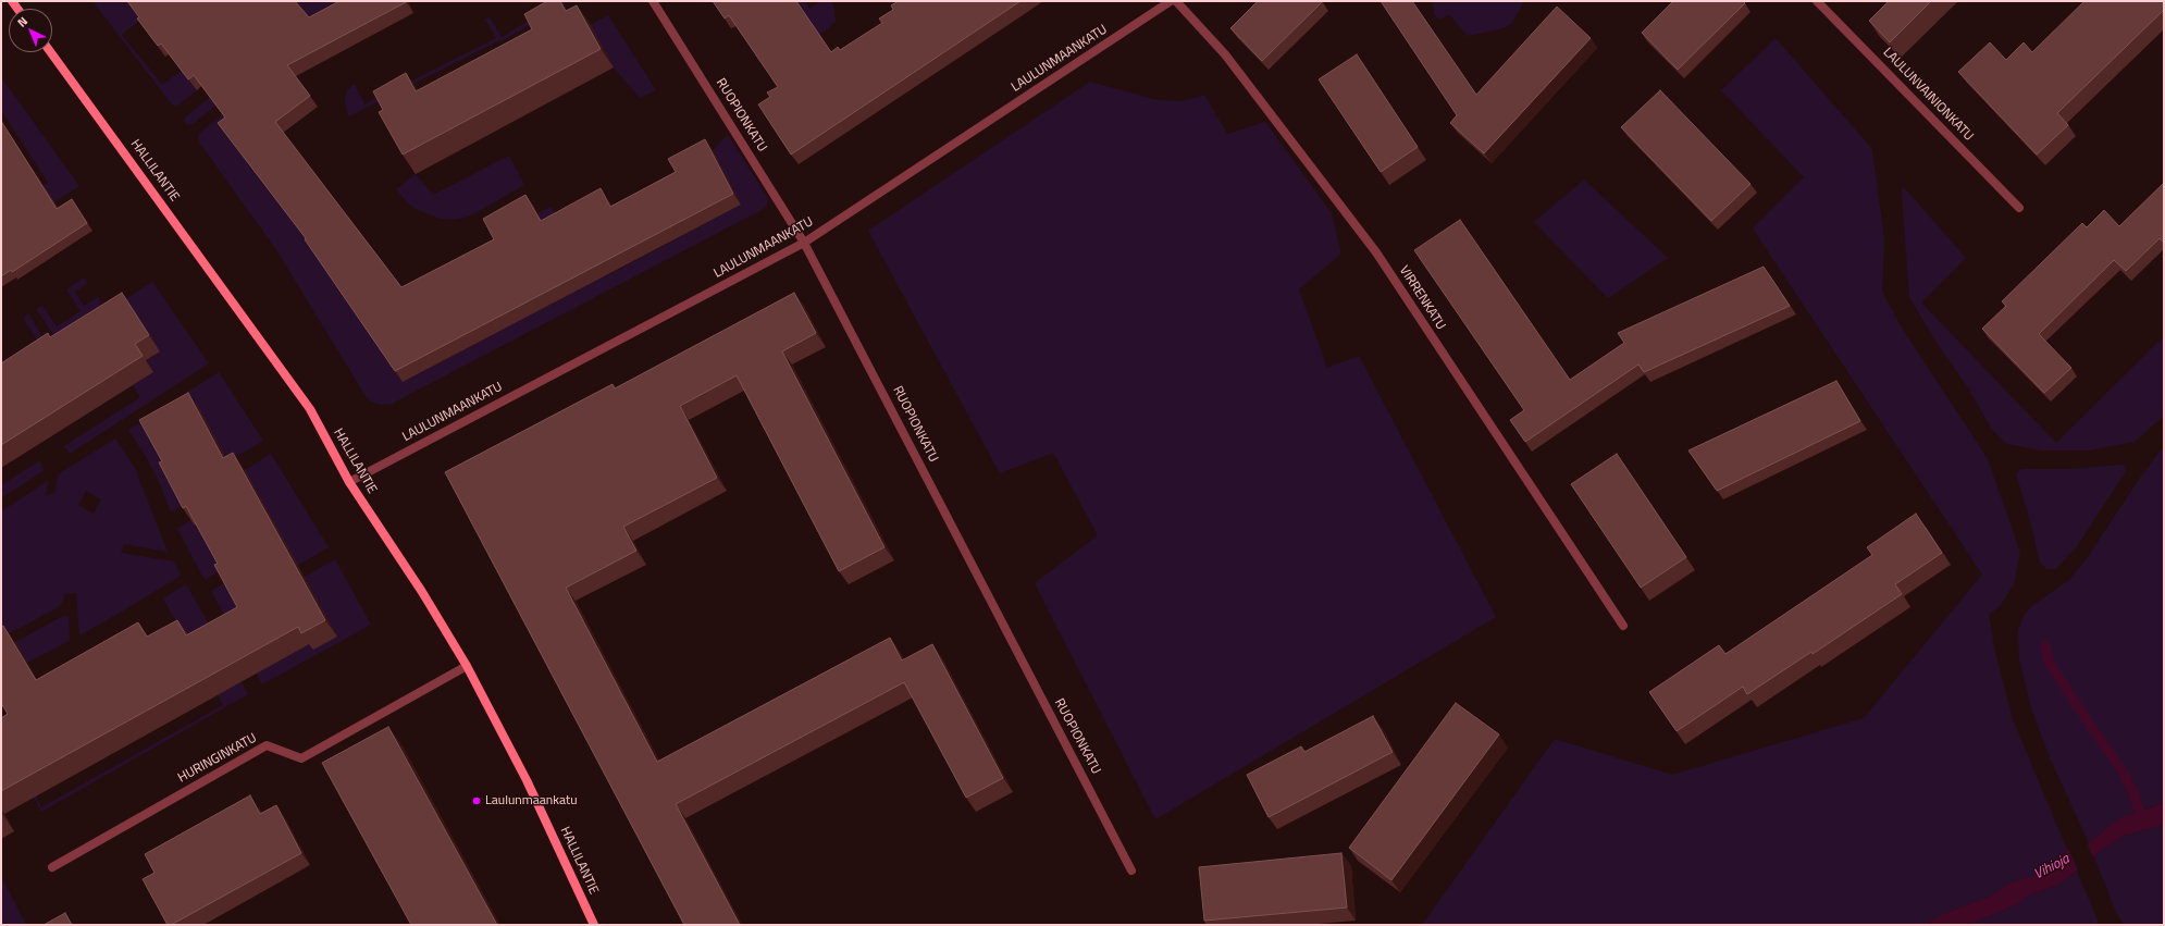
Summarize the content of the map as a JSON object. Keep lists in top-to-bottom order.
{
  "streets": {
    "main road": ["HALLILANTIE"],
    "street": [
      "LAULUNMAANKATU",
      "LAULUNVAINIONKATU",
      "RUOPIONKATU",
      "VIRRENKATU",
      "HURINGINKATU"
    ]
  },
  "crossings": [
    ["LAULUNMAANKATU", "RUOPIONKATU"],
    ["LAULUNMAANKATU", "HALLILANTIE"],
    ["HALLILANTIE", "HURINGINKATU"]
  ],
  "water": ["Vihioja"],
  "places": ["Laulunmaankatu"],
  "north": "top left"
}
